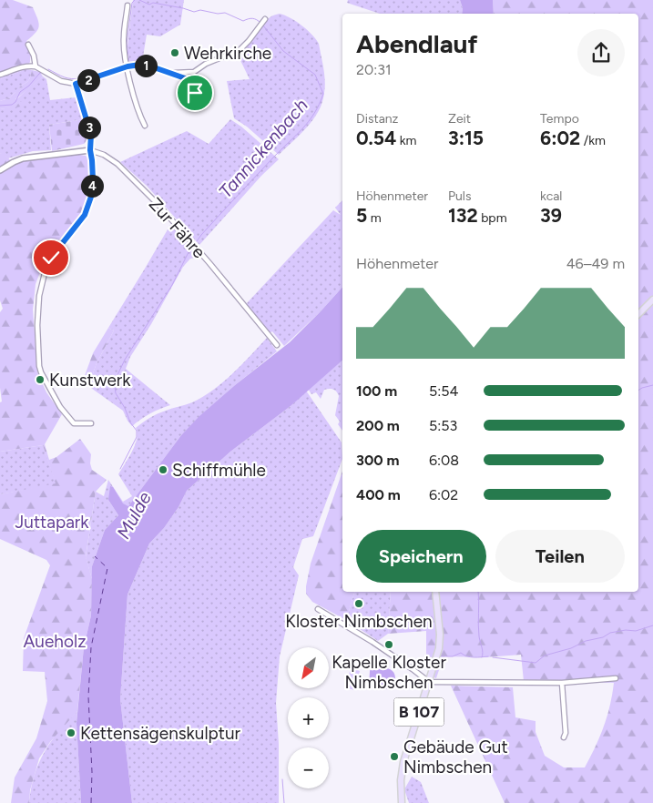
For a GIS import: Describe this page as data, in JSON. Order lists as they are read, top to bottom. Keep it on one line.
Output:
{"streets":{"main road":["B 107"],"street":["Zur Fähre"]},"water":["Tannickenbach","Mulde"],"parks":["Juttapark","Aueholz"],"places":["Wehrkirche","Kunstwerk","Schiffmühle","Kloster Nimbschen","Kapelle Kloster Nimbschen","Kettensägenskulptur","Gebäude Gut Nimbschen"],"north":"bottom left","page":{"heading":["Abendlauf","20:31"],"pins":["1","2","3","4"],"stats":[["Distanz","0.54 km"],["Zeit","3:15"],["Tempo","6:02 /km"],["Höhenmeter","5 m"],["Puls","132 bpm"],["kcal","39"]],"chart":["Höhenmeter","46–49 m"],"list":[{"name":"100 m","note":"5:54"},{"name":"200 m","note":"5:53"},{"name":"300 m","note":"6:08"},{"name":"400 m","note":"6:02"}],"buttons":["Speichern","Teilen"],"map_buttons":["+","−"]}}
